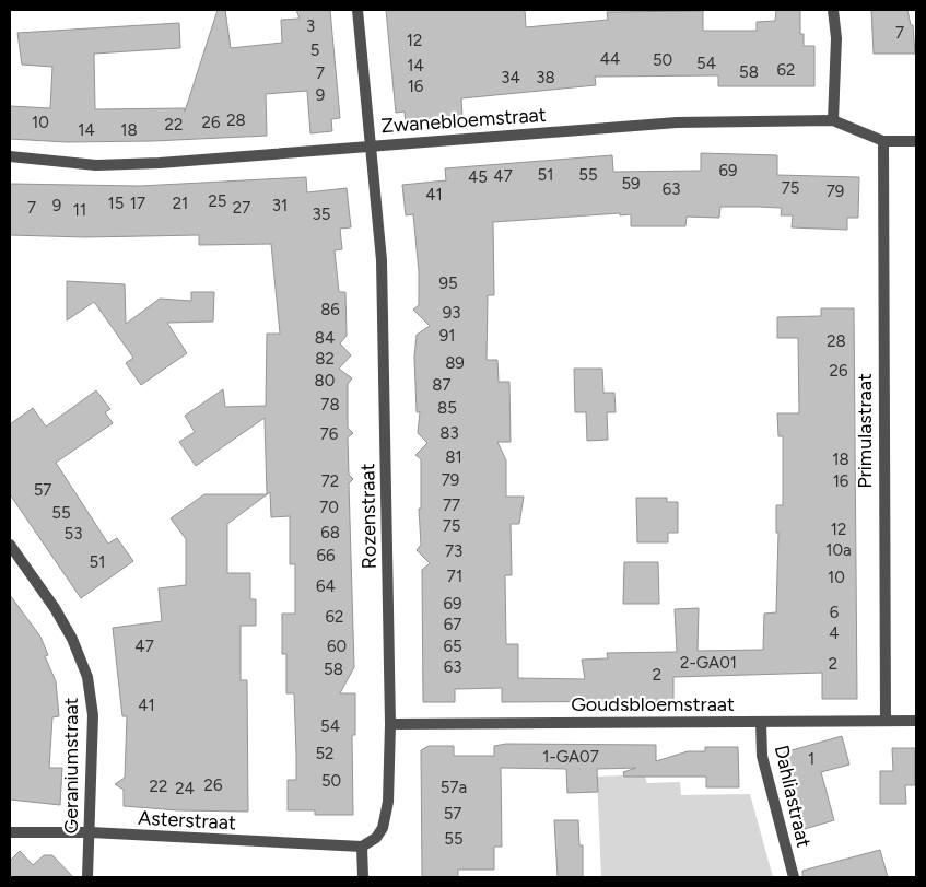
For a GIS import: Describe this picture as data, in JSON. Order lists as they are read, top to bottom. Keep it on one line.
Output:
{"streets":{"street":["Zwanebloemstraat","Primulastraat","Rozenstraat","Goudsbloemstraat","Geraniumstraat","Dahliastraat","Asterstraat"]},"crossings":[["Zwanebloemstraat","Primulastraat"],["Zwanebloemstraat","Rozenstraat"],["Primulastraat","Goudsbloemstraat"],["Rozenstraat","Goudsbloemstraat"],["Rozenstraat","Asterstraat"],["Goudsbloemstraat","Dahliastraat"],["Geraniumstraat","Asterstraat"]],"house_numbers":["3","7","12","5","44","50","54","14","62","58","7","34","38","16","9","28","10","26","22","14","18","69","51","55","47","45","59","75","63","79","41","25","15","17","21","9","31","7","27","11","35","95","86","93","91","84","28","82","89","26","80","87","78","85","83","76","81","18","79","72","16","57","77","70","55","75","12","68","53","10a","73","66","51","71","10","64","69","6","62","67","4","47","60","65","2-GA01","2","63","58","2","41","54","52","1-GA07","1","50","26","22","57a","24","57","55"]}
